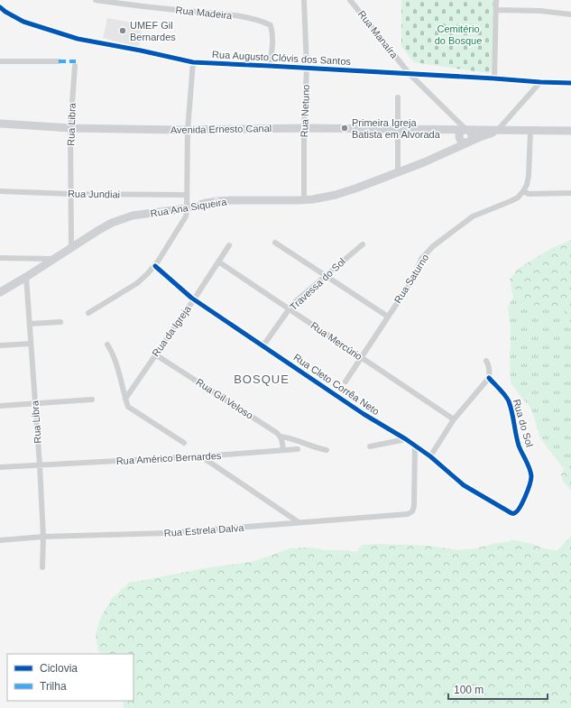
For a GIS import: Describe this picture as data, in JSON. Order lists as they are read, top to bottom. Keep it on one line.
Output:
{"streets":{"street":["Rua Madeira","Rua Manaíra","Rua Augusto Clóvis dos Santos","Rua Netuno","Rua Libra","Avenida Ernesto Canal","Rua Jundiai","Rua Ana Siqueira","Rua Saturno","Travessa do Sol","Rua da Igreja","Rua Mercúrio","Rua Cleto Corrêa Neto","Rua Gil Veloso","Rua do Sol","Rua Américo Bernardes","Rua Estrela Dalva"]},"crossings":[["Rua Madeira","Rua Augusto Clóvis dos Santos"],["Rua Manaíra","Rua Augusto Clóvis dos Santos"],["Rua Manaíra","Avenida Ernesto Canal"],["Rua Manaíra","Rua Ana Siqueira"],["Rua Augusto Clóvis dos Santos","Rua Netuno"],["Rua Netuno","Avenida Ernesto Canal"],["Rua Netuno","Rua Ana Siqueira"],["Rua Libra","Avenida Ernesto Canal"],["Rua Libra","Rua Jundiai"],["Rua Libra","Rua Ana Siqueira"],["Rua Libra","Rua Américo Bernardes"],["Rua Libra","Rua Estrela Dalva"],["Avenida Ernesto Canal","Rua Ana Siqueira"],["Rua Saturno","Rua Mercúrio"],["Travessa do Sol","Rua Mercúrio"],["Travessa do Sol","Rua Cleto Corrêa Neto"],["Rua da Igreja","Rua Mercúrio"],["Rua da Igreja","Rua Cleto Corrêa Neto"],["Rua da Igreja","Rua Gil Veloso"],["Rua Cleto Corrêa Neto","Rua do Sol"],["Rua Cleto Corrêa Neto","Rua Estrela Dalva"]],"districts":["BOSQUE"],"parks":["Cemitério do Bosque"],"places":["UMEF Gil Bernardes","Primeira Igreja Batista em Alvorada"],"legend":["Ciclovia","Trilha"],"scale_bar":"100 m"}
